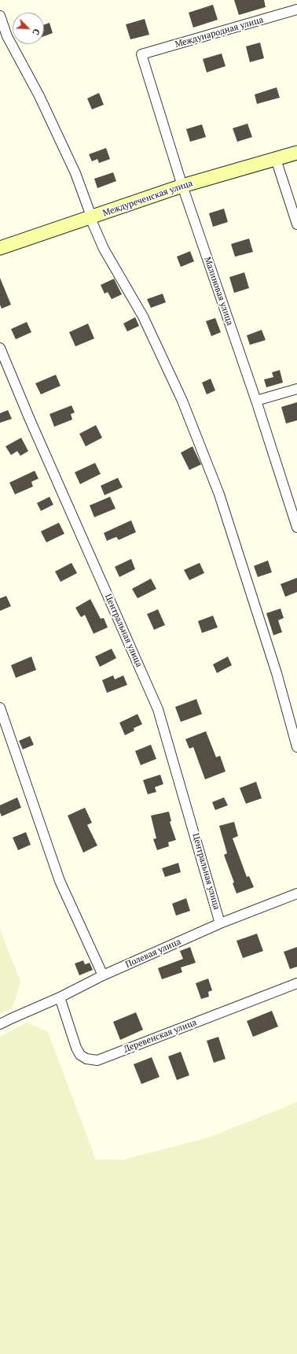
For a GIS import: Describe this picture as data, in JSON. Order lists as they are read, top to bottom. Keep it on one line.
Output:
{"streets":{"street":["Международная улица","Междуреченская улица","Малиновая улица","Центральная улица","Полевая улица","Деревенская улица"]},"crossings":[["Международная улица","Малиновая улица"],["Междуреченская улица","Малиновая улица"],["Центральная улица","Полевая улица"],["Полевая улица","Деревенская улица"]],"north":"bottom right"}
